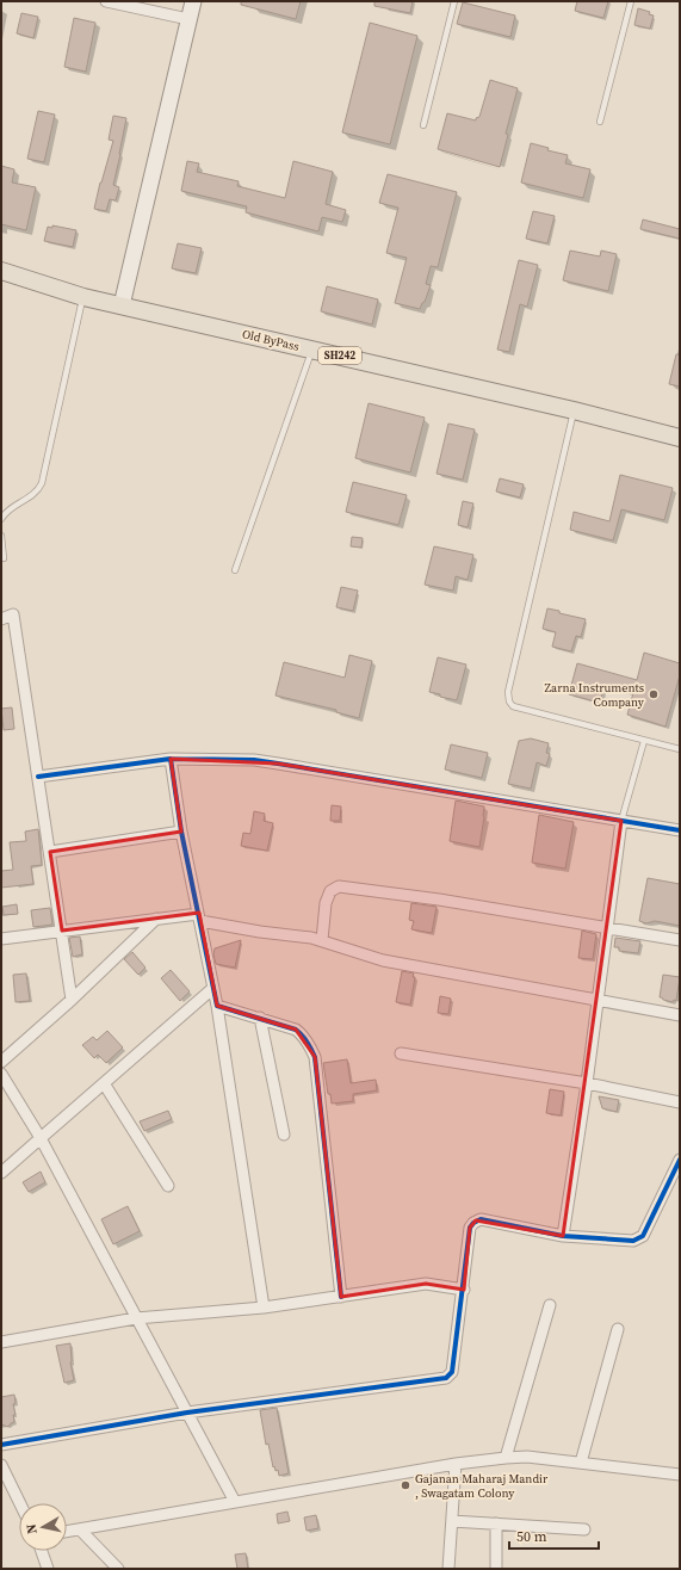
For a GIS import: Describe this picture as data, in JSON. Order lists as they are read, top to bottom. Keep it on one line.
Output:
{"streets":{"main road":["Old ByPass","SH242"]},"places":["Zarna Instruments Company","Gajanan Maharaj Mandir , Swagatam Colony"],"scale_bar":"50 m","north":"left"}
